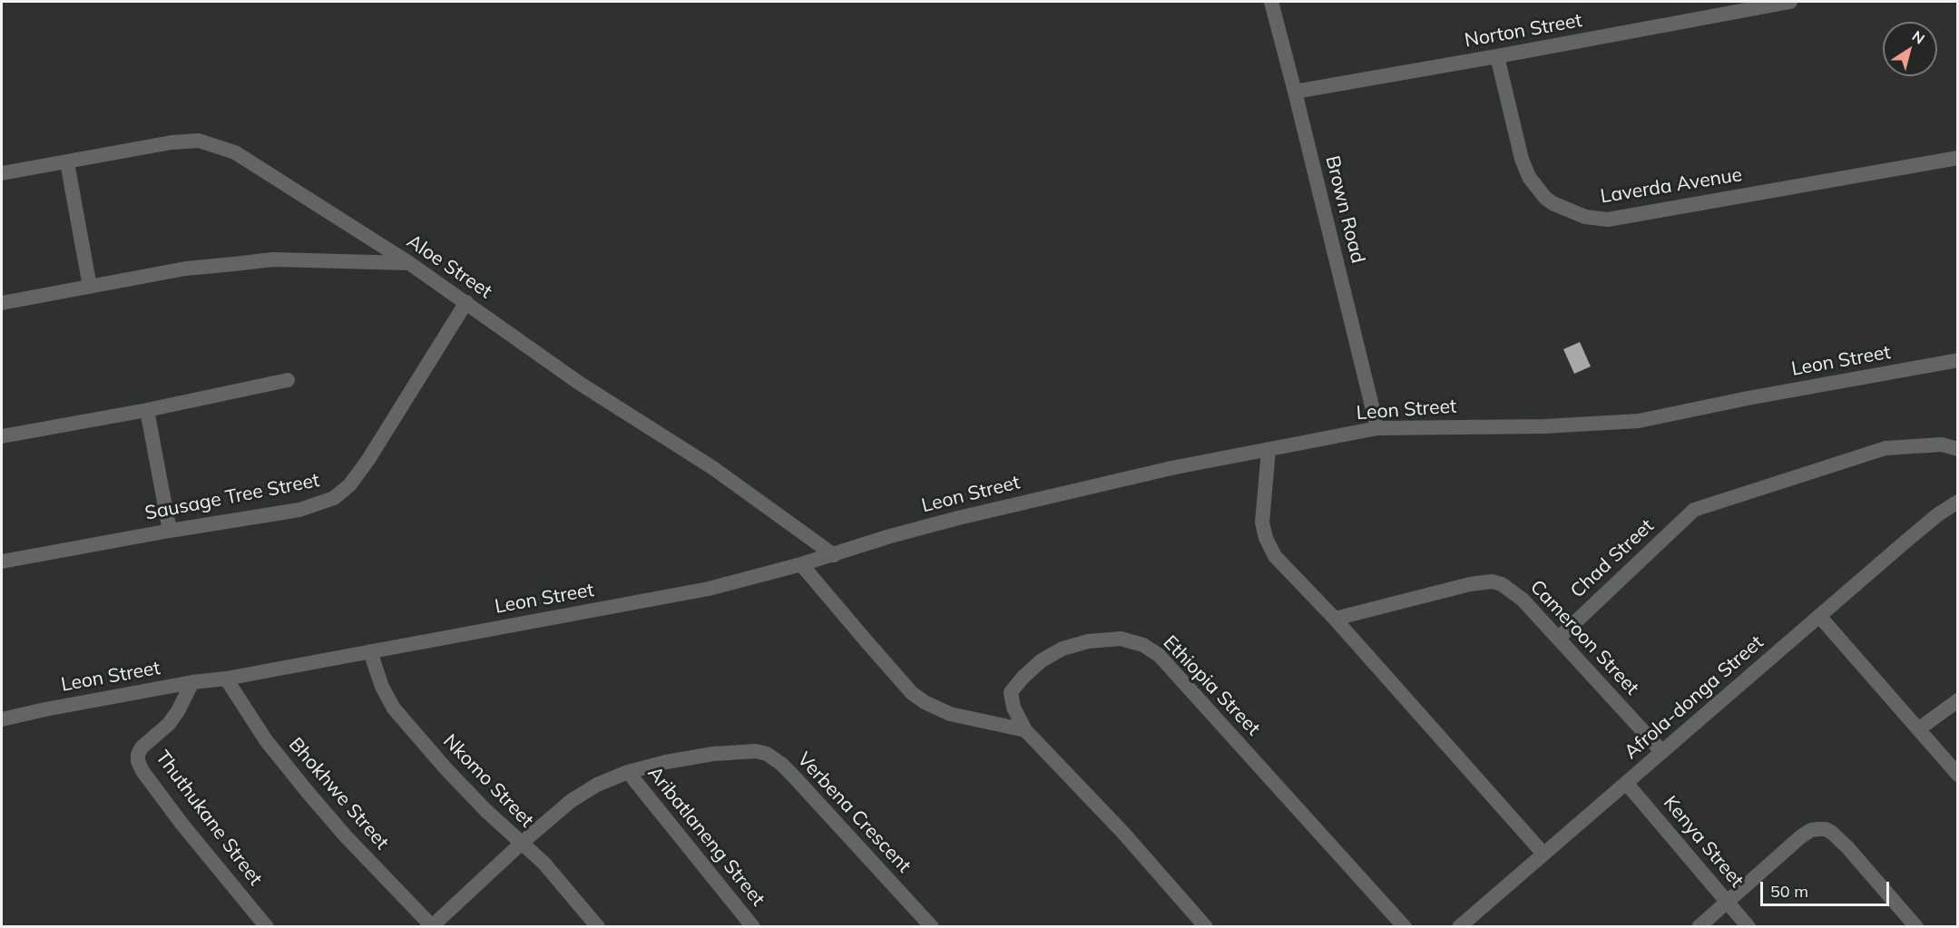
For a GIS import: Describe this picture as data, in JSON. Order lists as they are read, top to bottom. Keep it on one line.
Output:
{"streets":{"street":["Norton Street","Laverda Avenue","Brown Road","Aloe Street","Leon Street","Sausage Tree Street","Chad Street","Cameroon Street","Ethiopia Street","Afrola-donga Street","Nkomo Street","Bhokhwe Street","Verbena Crescent","Thuthukane Street","Aribatlaneng Street","Kenya Street"]},"crossings":[["Norton Street","Laverda Avenue"],["Norton Street","Brown Road"],["Brown Road","Leon Street"],["Aloe Street","Leon Street"],["Aloe Street","Sausage Tree Street"],["Leon Street","Nkomo Street"],["Leon Street","Bhokhwe Street"],["Leon Street","Thuthukane Street"],["Chad Street","Cameroon Street"],["Cameroon Street","Afrola-donga Street"],["Afrola-donga Street","Kenya Street"],["Nkomo Street","Verbena Crescent"],["Bhokhwe Street","Verbena Crescent"],["Verbena Crescent","Aribatlaneng Street"]],"scale_bar":"50 m","north":"top right"}
